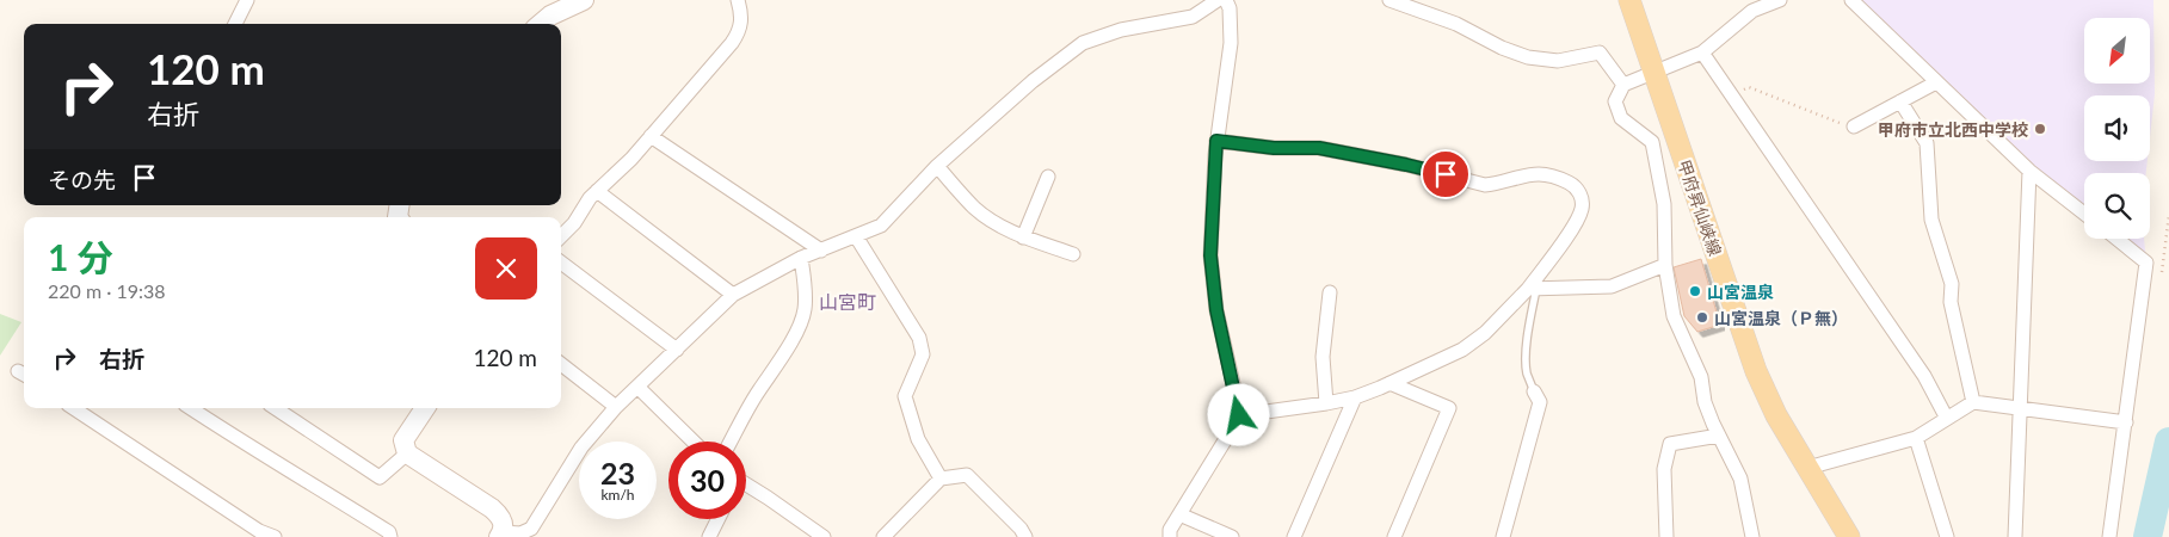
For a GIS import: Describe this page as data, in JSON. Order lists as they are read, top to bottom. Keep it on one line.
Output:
{"streets":{"main road":["甲府昇仙峡線"]},"districts":["山宮町"],"places":["甲府市立北西中学校","山宮温泉","山宮温泉（Ｐ無）"],"north":"bottom left","page":{"turn":["120 m","右折"],"then":"その先","heading":["1 分","220 m · 19:38"],"list":[{"name":"右折","value":"120 m"}],"speed":"23 km/h","limit":"30"}}
